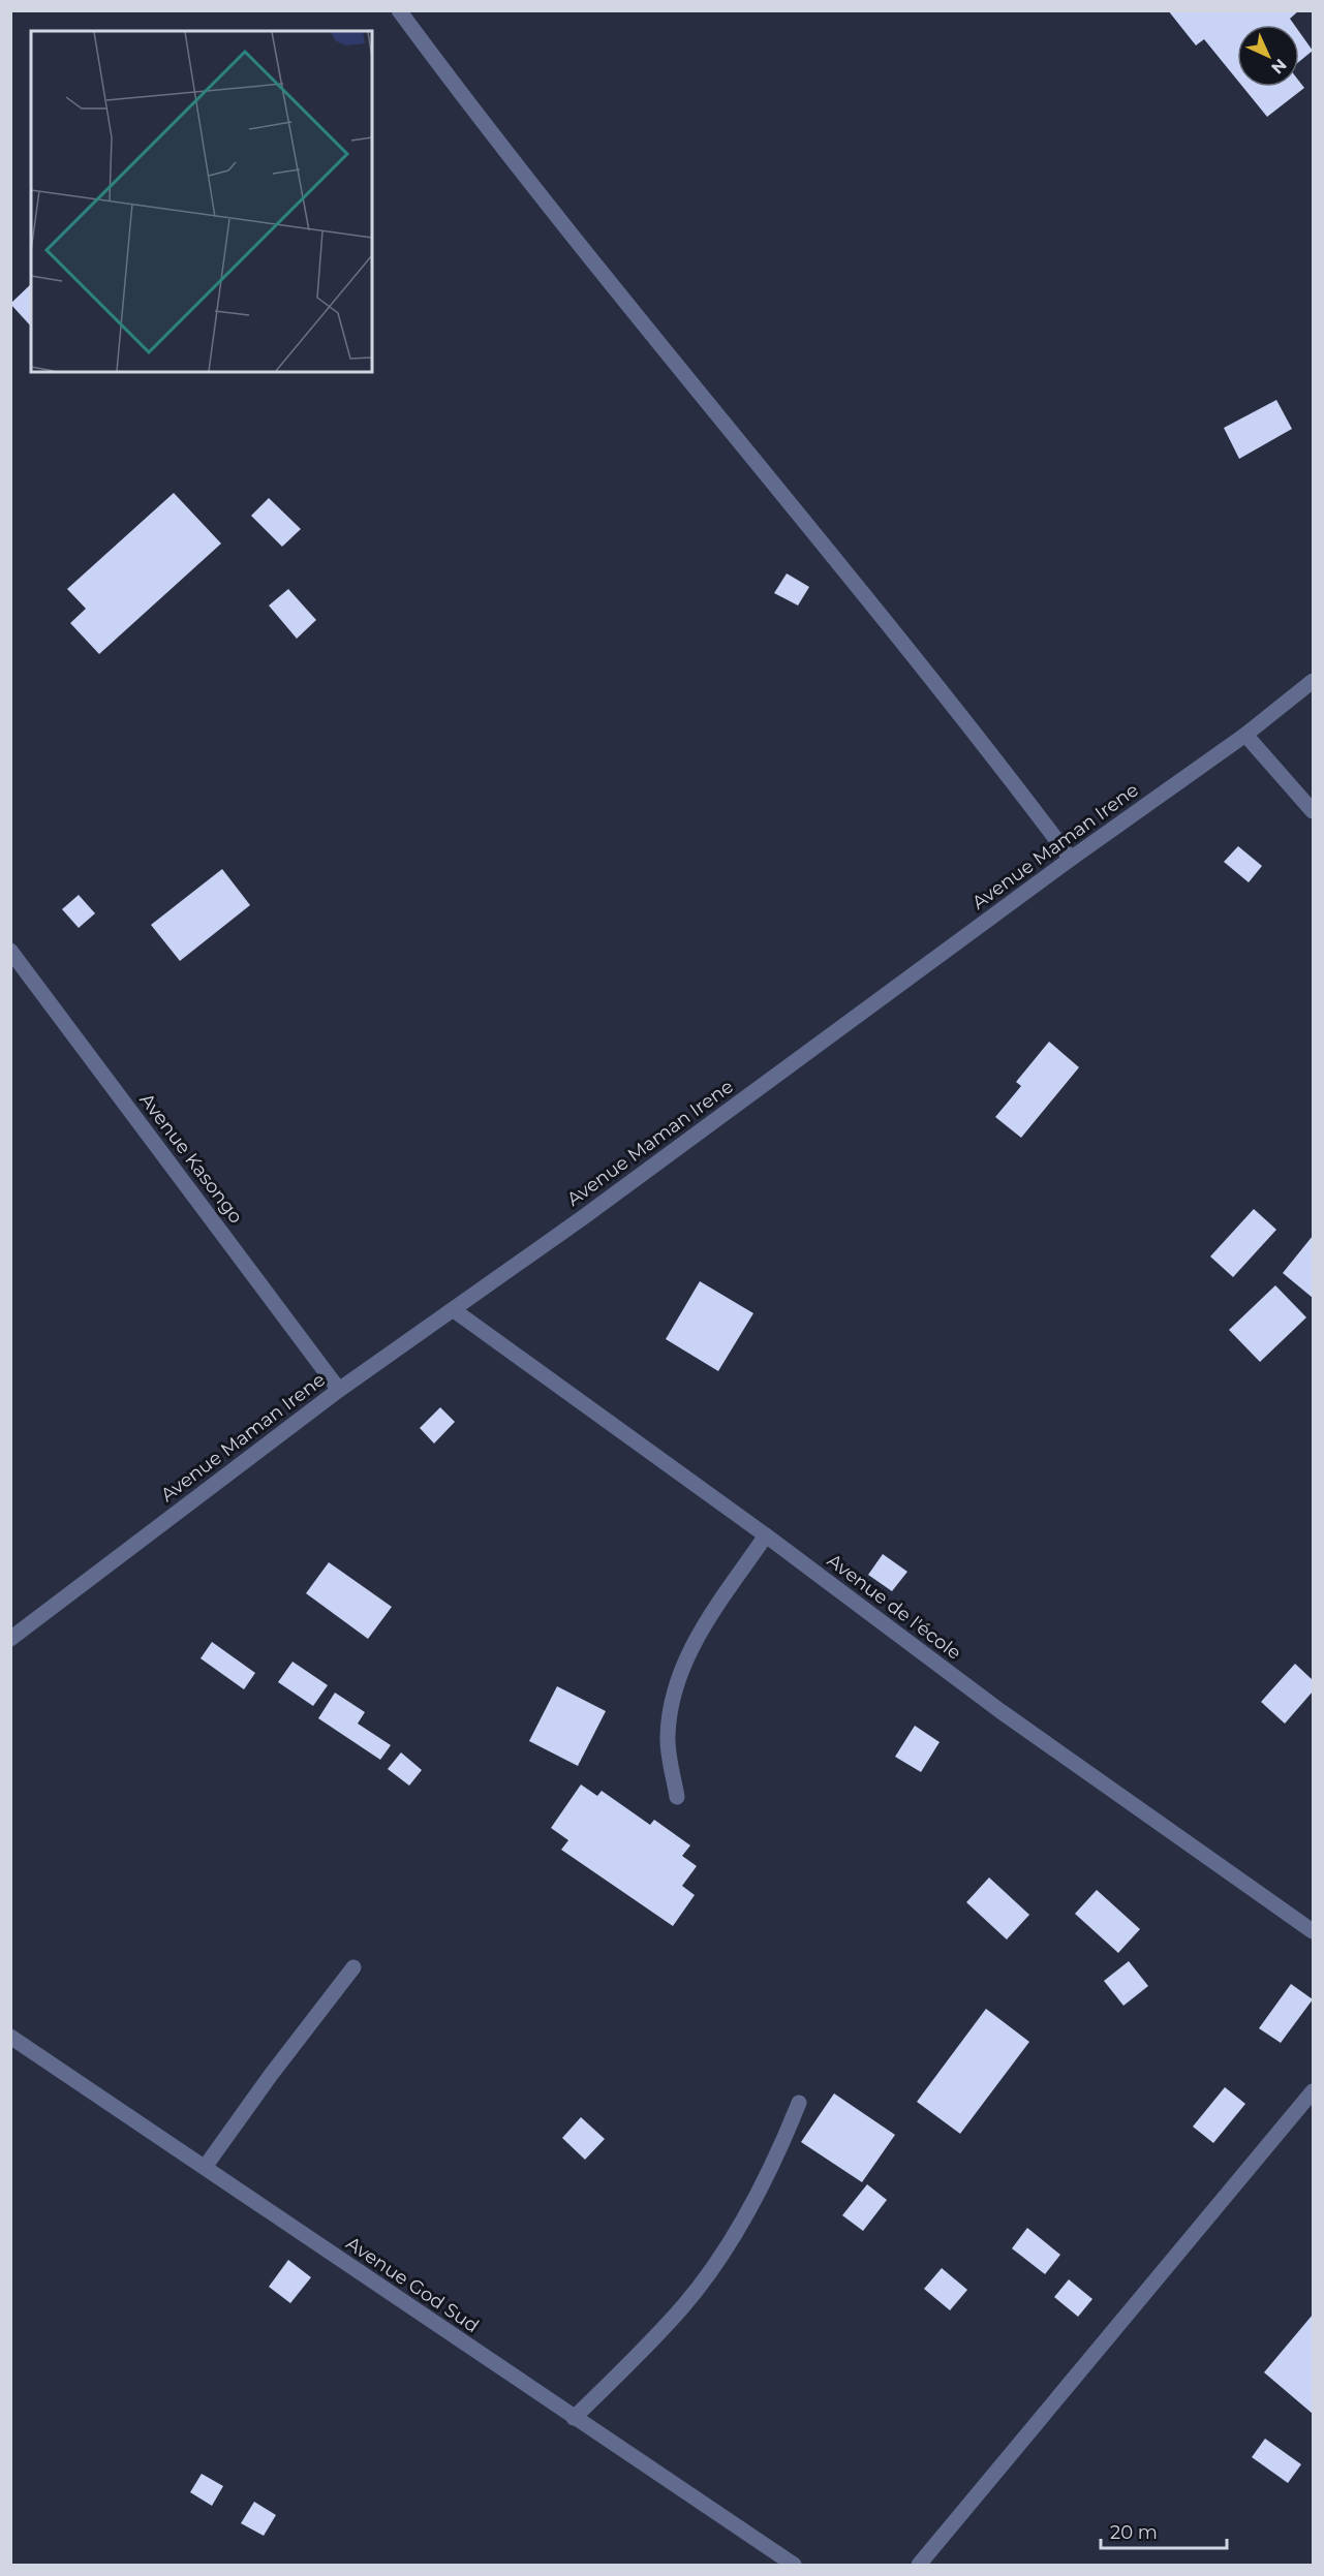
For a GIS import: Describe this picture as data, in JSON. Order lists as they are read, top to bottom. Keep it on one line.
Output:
{"streets":{"street":["Avenue Maman Irene","Avenue Kasongo","Avenue de l'école","Avenue God Sud"]},"crossings":[["Avenue Maman Irene","Avenue Kasongo"],["Avenue Maman Irene","Avenue de l'école"]],"scale_bar":"20 m","north":"bottom right"}
